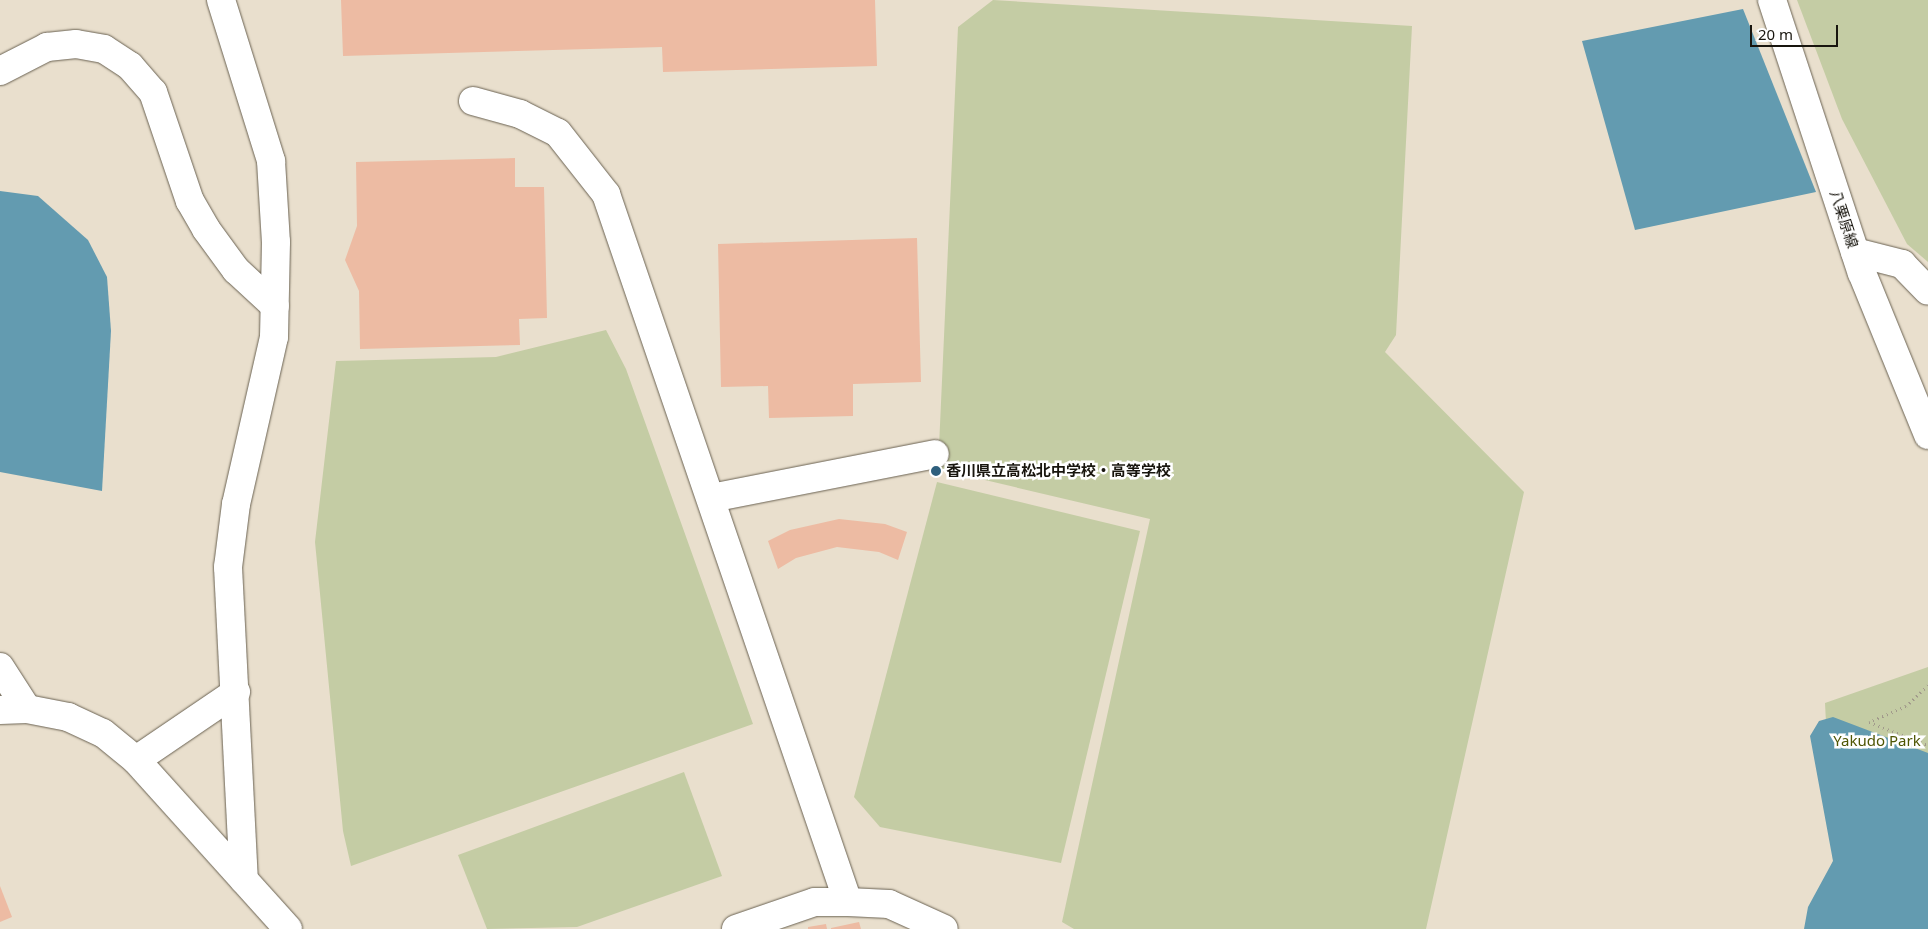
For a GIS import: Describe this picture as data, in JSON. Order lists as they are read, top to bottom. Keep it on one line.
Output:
{"streets":{"street":["八栗原線"]},"parks":["Yakudo Park"],"places":["香川県立高松北中学校・高等学校"],"scale_bar":"20 m"}
